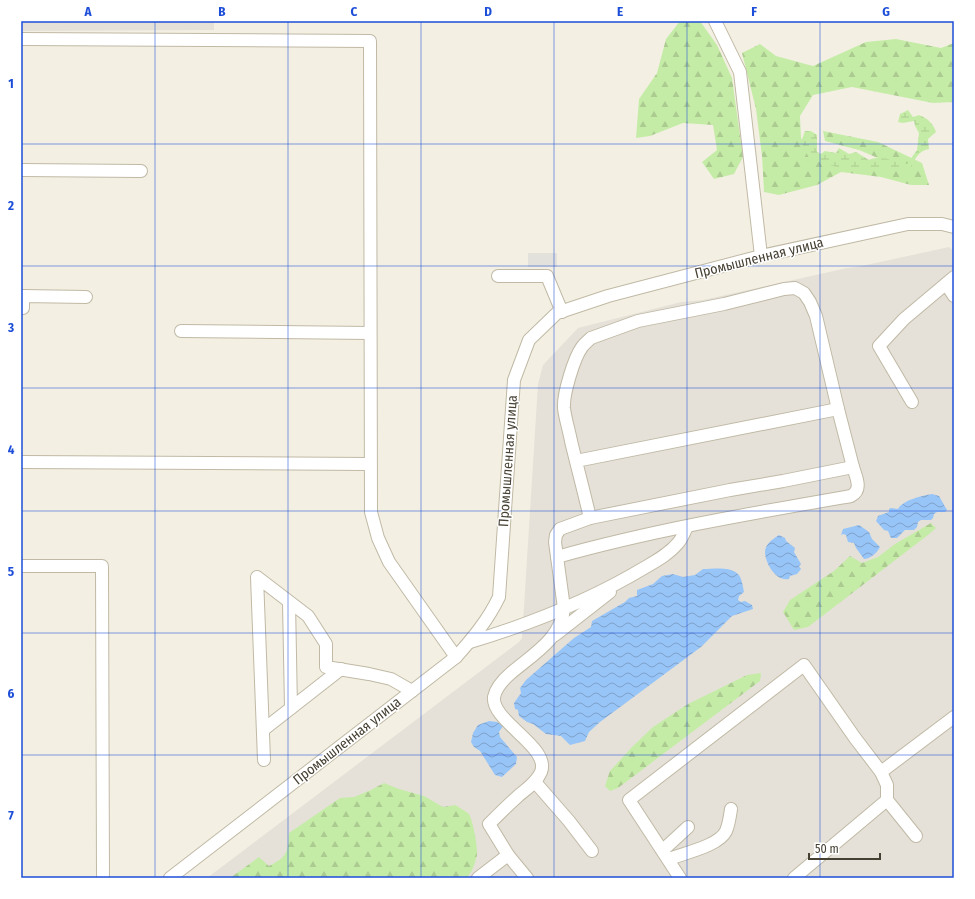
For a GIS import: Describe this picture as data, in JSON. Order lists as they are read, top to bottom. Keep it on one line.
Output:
{"streets":{"street":["Промышленная улица"]},"scale_bar":"50 m","grid":{"columns":["A","B","C","D","E","F","G"],"rows":["1","2","3","4","5","6","7"]}}
